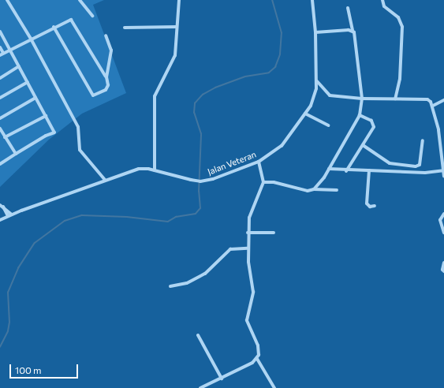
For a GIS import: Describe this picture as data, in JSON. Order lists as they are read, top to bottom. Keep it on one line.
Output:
{"streets":{"street":["Jalan Veteran"]},"scale_bar":"100 m"}
